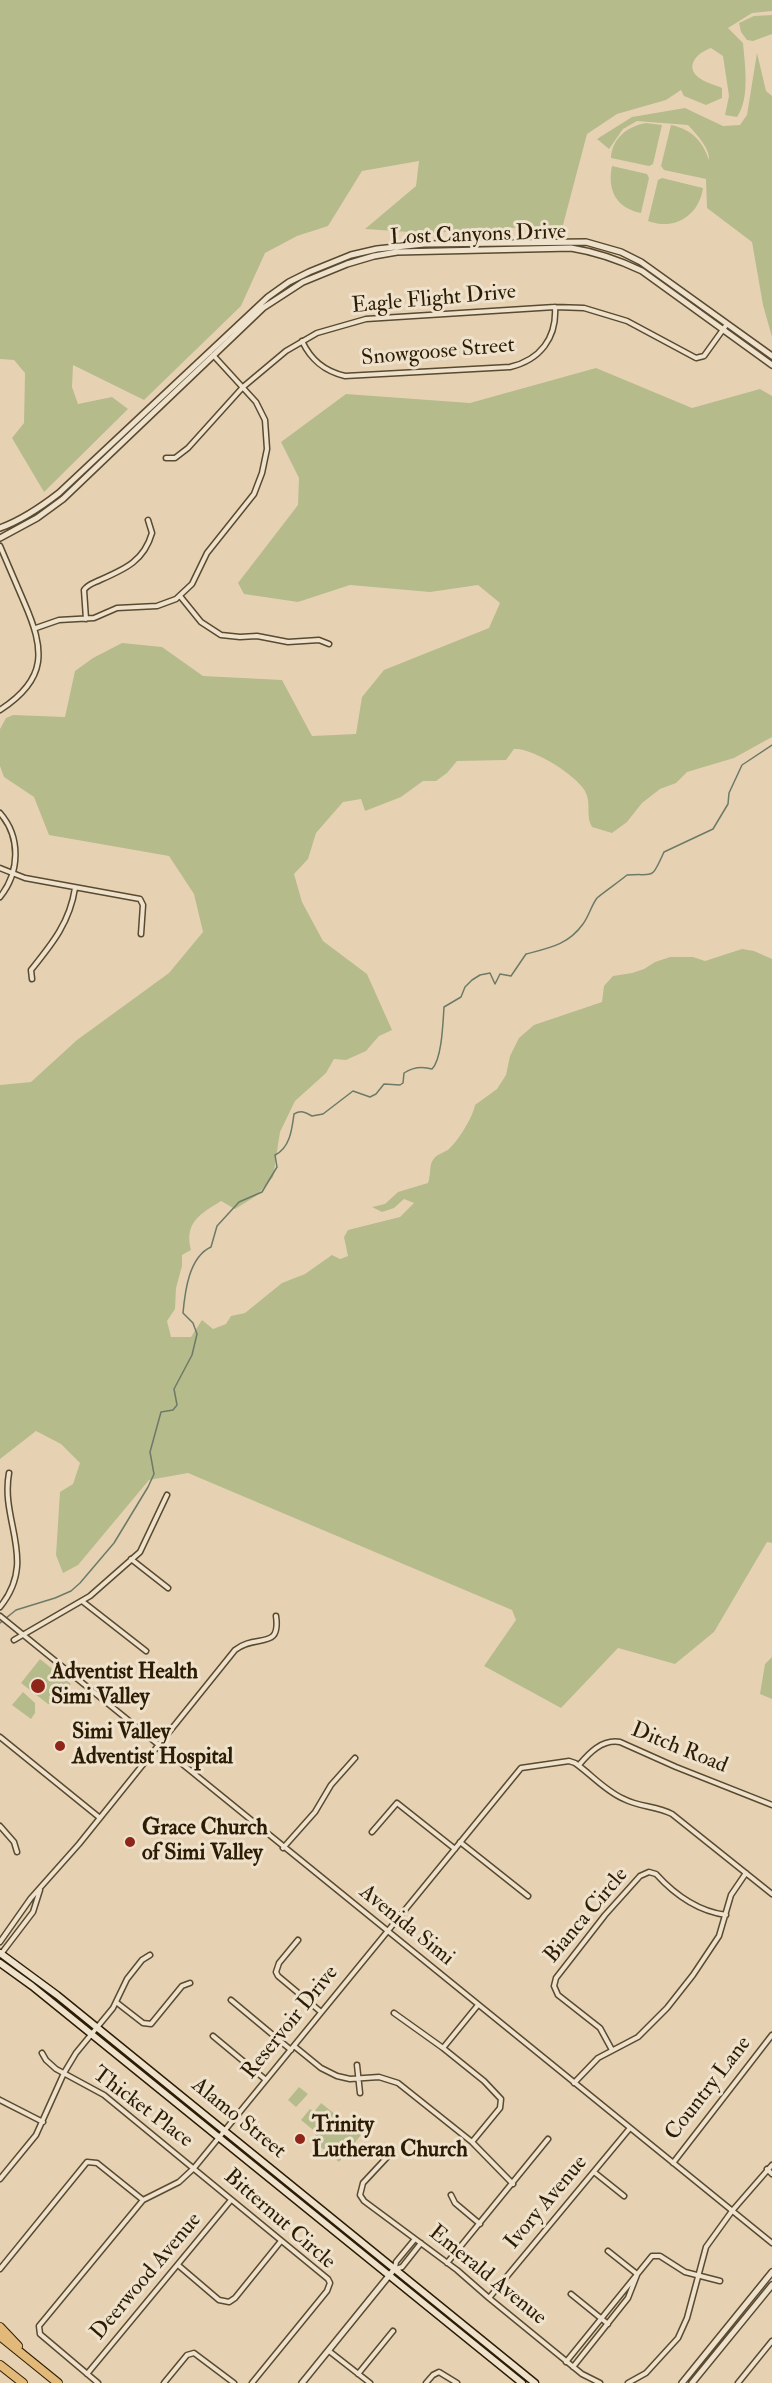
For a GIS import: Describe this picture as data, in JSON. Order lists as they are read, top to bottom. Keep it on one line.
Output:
{"streets":{"main road":["Alamo Street"],"street":["Lost Canyons Drive","Eagle Flight Drive","Snowgoose Street","Ditch Road","Bianca Circle","Avenida Simi","Reservoir Drive","Country Lane","Thicket Place","Ivory Avenue","Bitternut Circle","Emerald Avenue","Deerwood Avenue"]},"crossings":[["Lost Canyons Drive","Eagle Flight Drive"],["Eagle Flight Drive","Snowgoose Street"],["Ditch Road","Reservoir Drive"],["Avenida Simi","Reservoir Drive"],["Avenida Simi","Country Lane"],["Avenida Simi","Ivory Avenue"],["Reservoir Drive","Thicket Place"],["Reservoir Drive","Alamo Street"],["Reservoir Drive","Bitternut Circle"],["Reservoir Drive","Deerwood Avenue"],["Thicket Place","Bitternut Circle"],["Ivory Avenue","Emerald Avenue"],["Bitternut Circle","Deerwood Avenue"]],"places":["Adventist Health Simi Valley","Simi Valley Adventist Hospital","Grace Church of Simi Valley","Trinity Lutheran Church"]}
